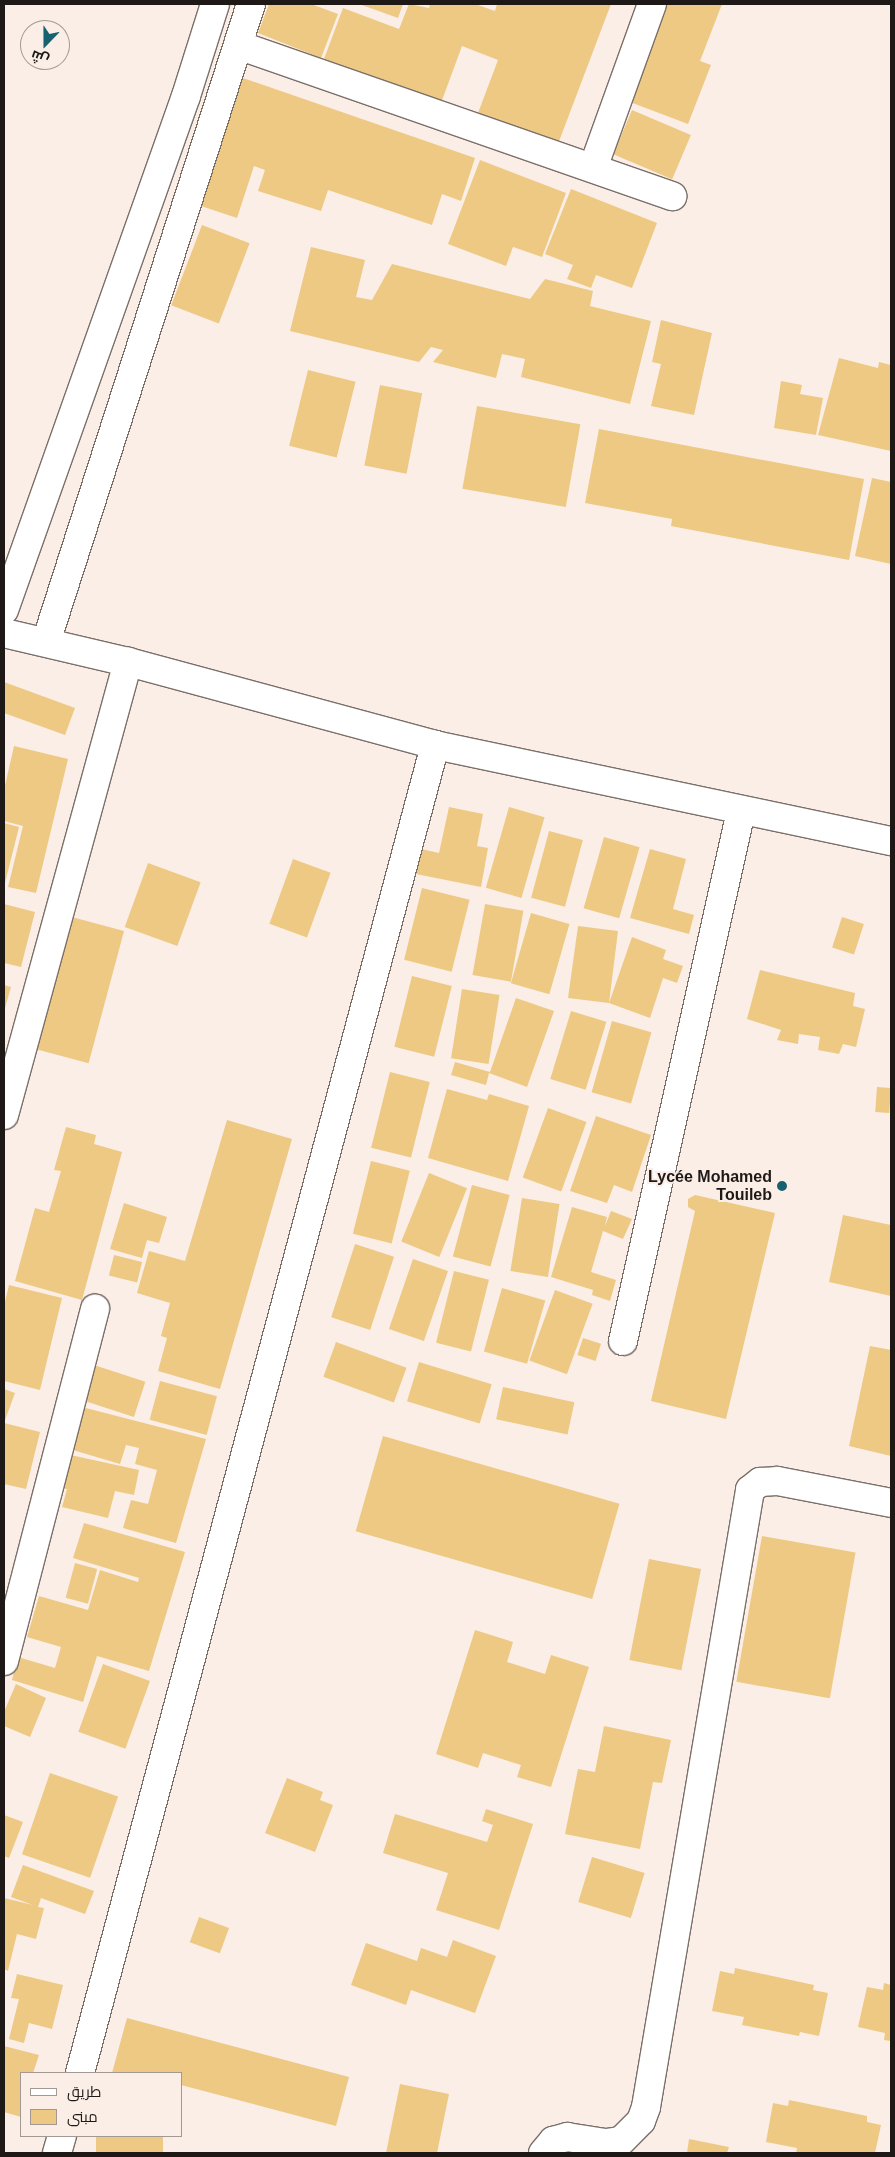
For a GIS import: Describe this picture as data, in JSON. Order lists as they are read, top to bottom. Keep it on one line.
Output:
{"places":["Lycée Mohamed Touileb"],"legend":["طريق","مبنى"],"north":"bottom"}
